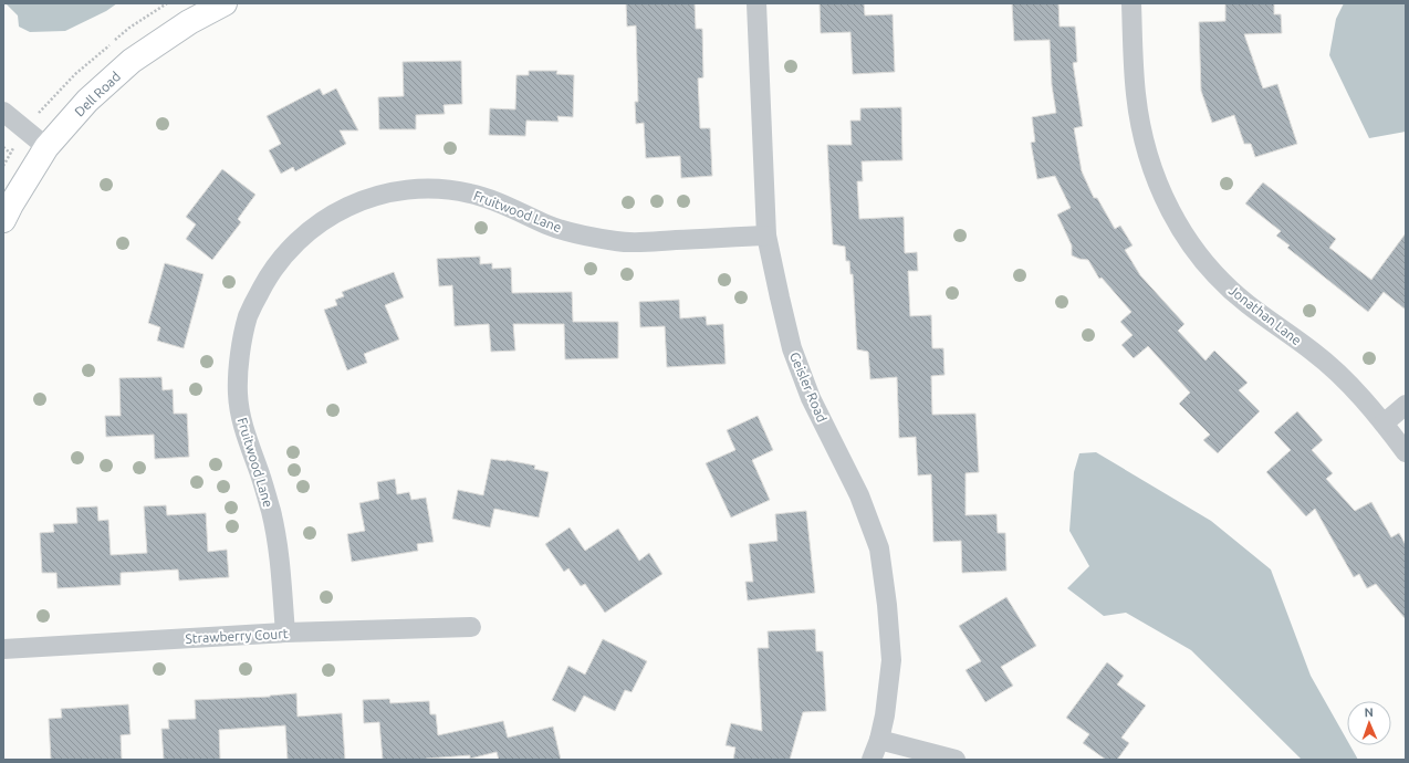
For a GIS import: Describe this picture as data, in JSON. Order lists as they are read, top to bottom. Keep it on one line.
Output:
{"streets":{"street":["Dell Road","Fruitwood Lane","Jonathan Lane","Geisler Road","Strawberry Court"]},"crossings":[["Fruitwood Lane","Geisler Road"],["Fruitwood Lane","Strawberry Court"]],"north":"top"}
